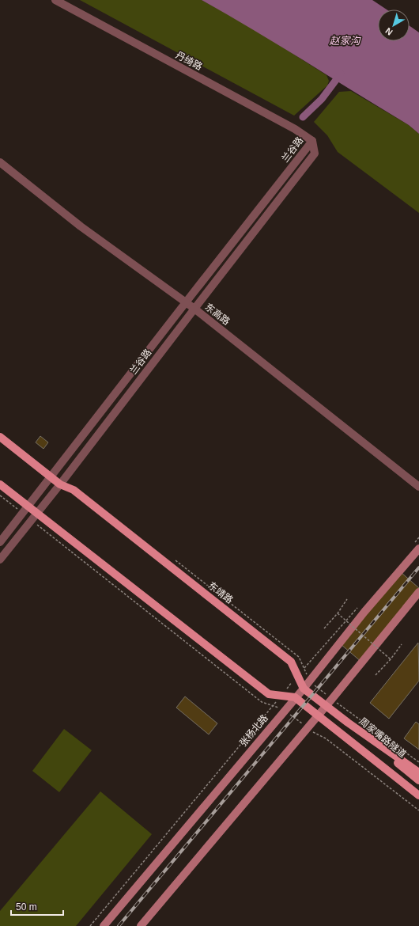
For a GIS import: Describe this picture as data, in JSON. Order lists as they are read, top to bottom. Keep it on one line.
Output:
{"streets":{"main road":["东靖路","张杨北路","周家嘴路隧道"],"street":["丹绮路","兰谷路","东高路"]},"crossings":[["丹绮路","兰谷路"],["兰谷路","东高路"],["兰谷路","东靖路"],["东靖路","张杨北路"],["东靖路","周家嘴路隧道"]],"water":["赵家沟"],"scale_bar":"50 m","north":"bottom left"}
